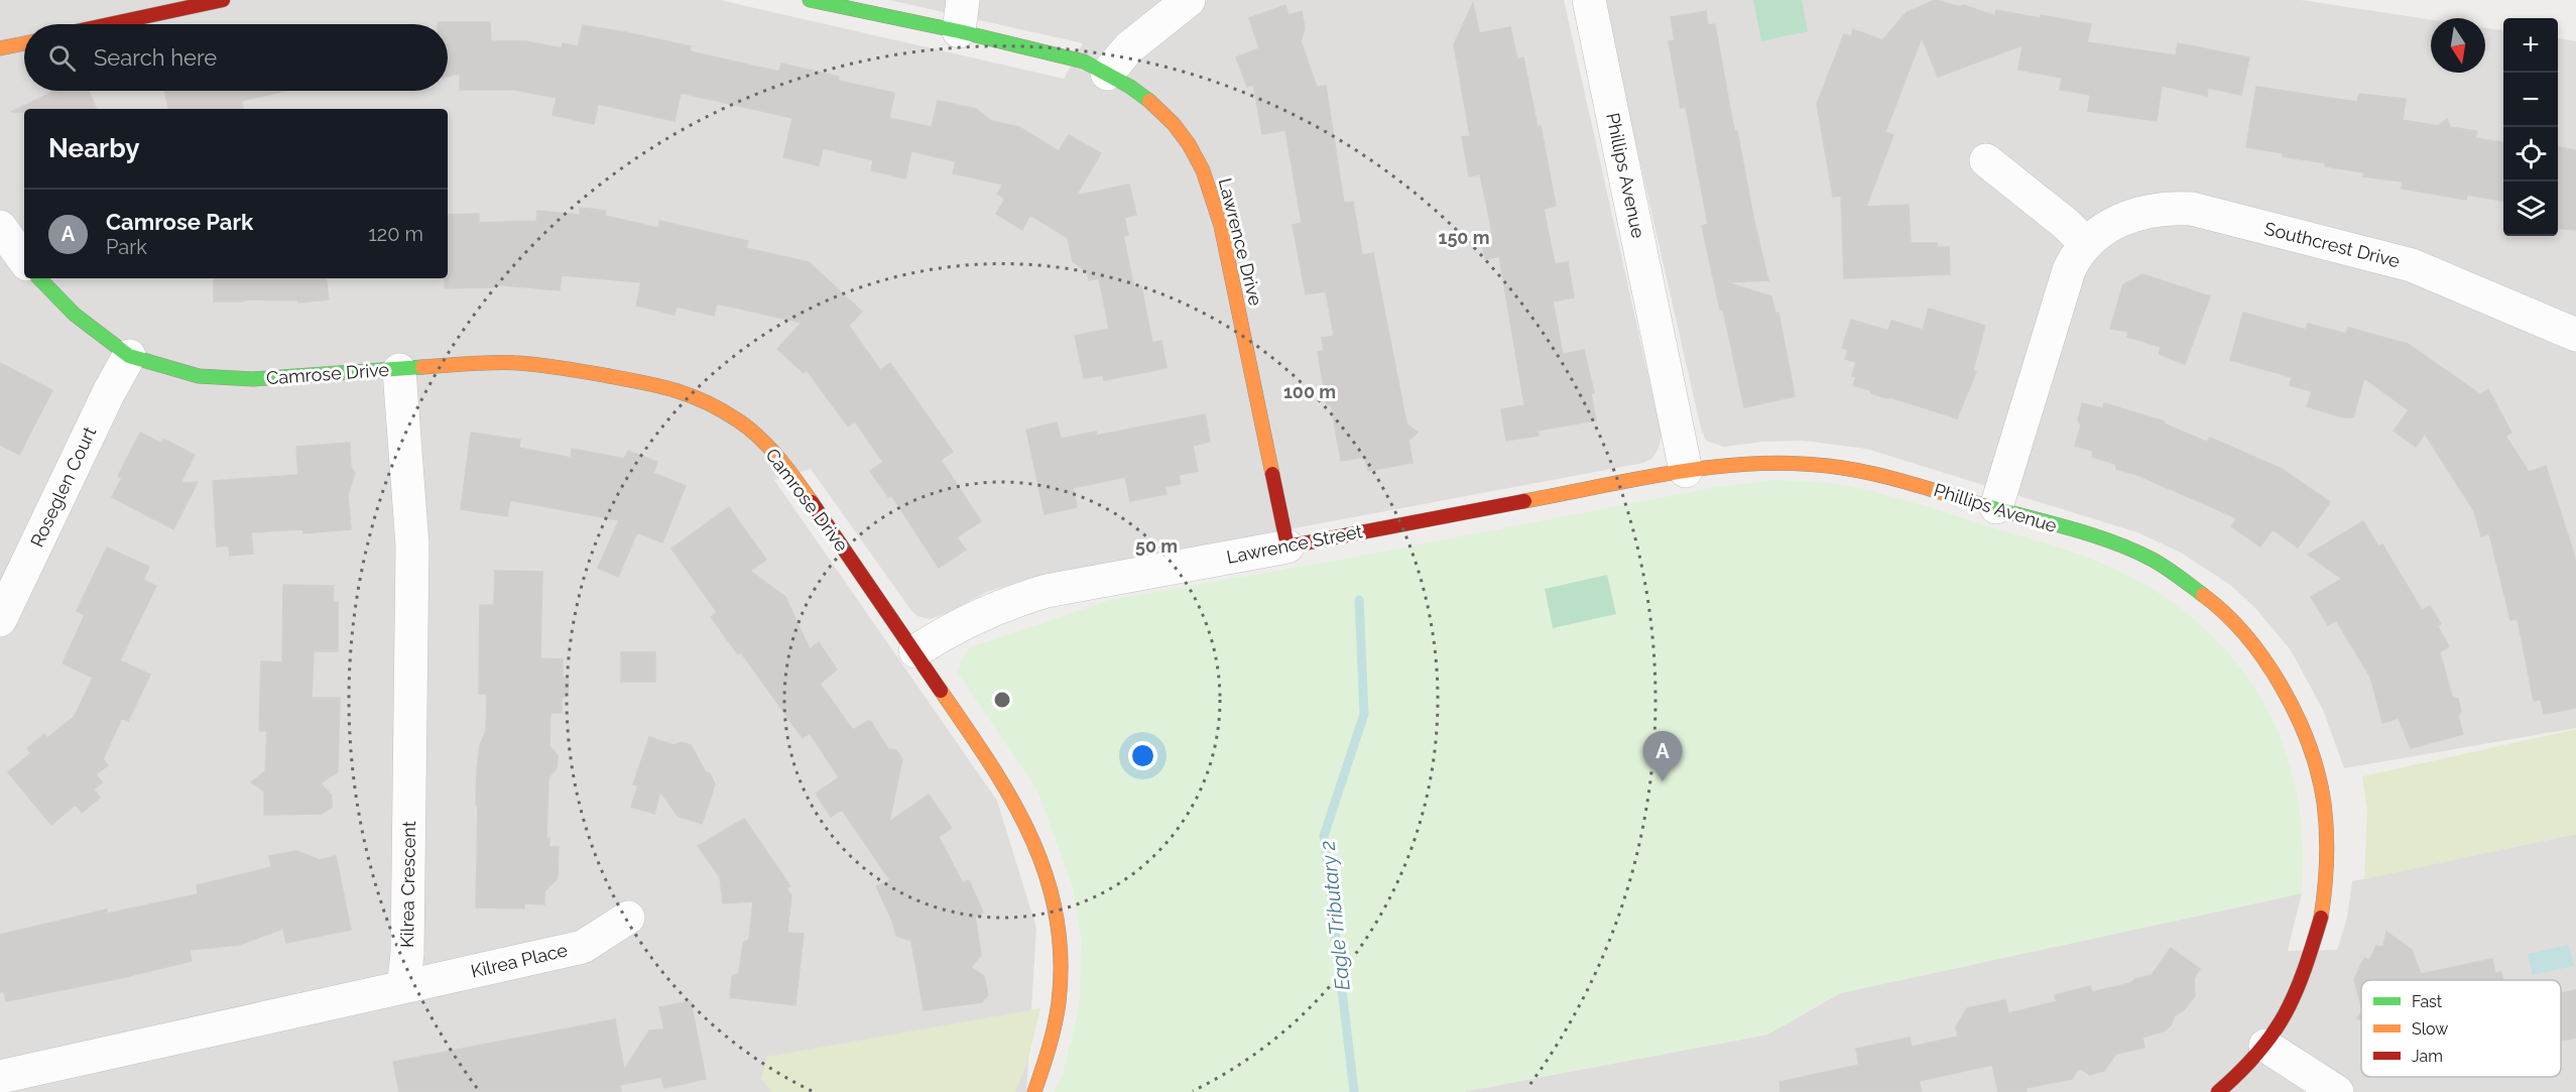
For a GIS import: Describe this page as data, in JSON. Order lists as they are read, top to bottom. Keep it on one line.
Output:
{"streets":{"street":["Phillips Avenue","Lawrence Drive","Southcrest Drive","Camrose Drive","Roseglen Court","Lawrence Street","Kilrea Crescent","Kilrea Place"]},"crossings":[["Phillips Avenue","Southcrest Drive"],["Phillips Avenue","Lawrence Street"],["Lawrence Drive","Lawrence Street"],["Camrose Drive","Roseglen Court"],["Camrose Drive","Lawrence Street"],["Camrose Drive","Kilrea Crescent"],["Kilrea Crescent","Kilrea Place"]],"water":["Eagle Tributary 2"],"legend":["Fast","Slow","Jam"],"north":"bottom","page":{"map_buttons":["+","−"],"search":"Search here","heading":"Nearby","list":[{"mark":"A","name":"Camrose Park","note":"Park","value":"120 m"}],"pins":"A"},"rings":["150 m","100 m","50 m"]}
